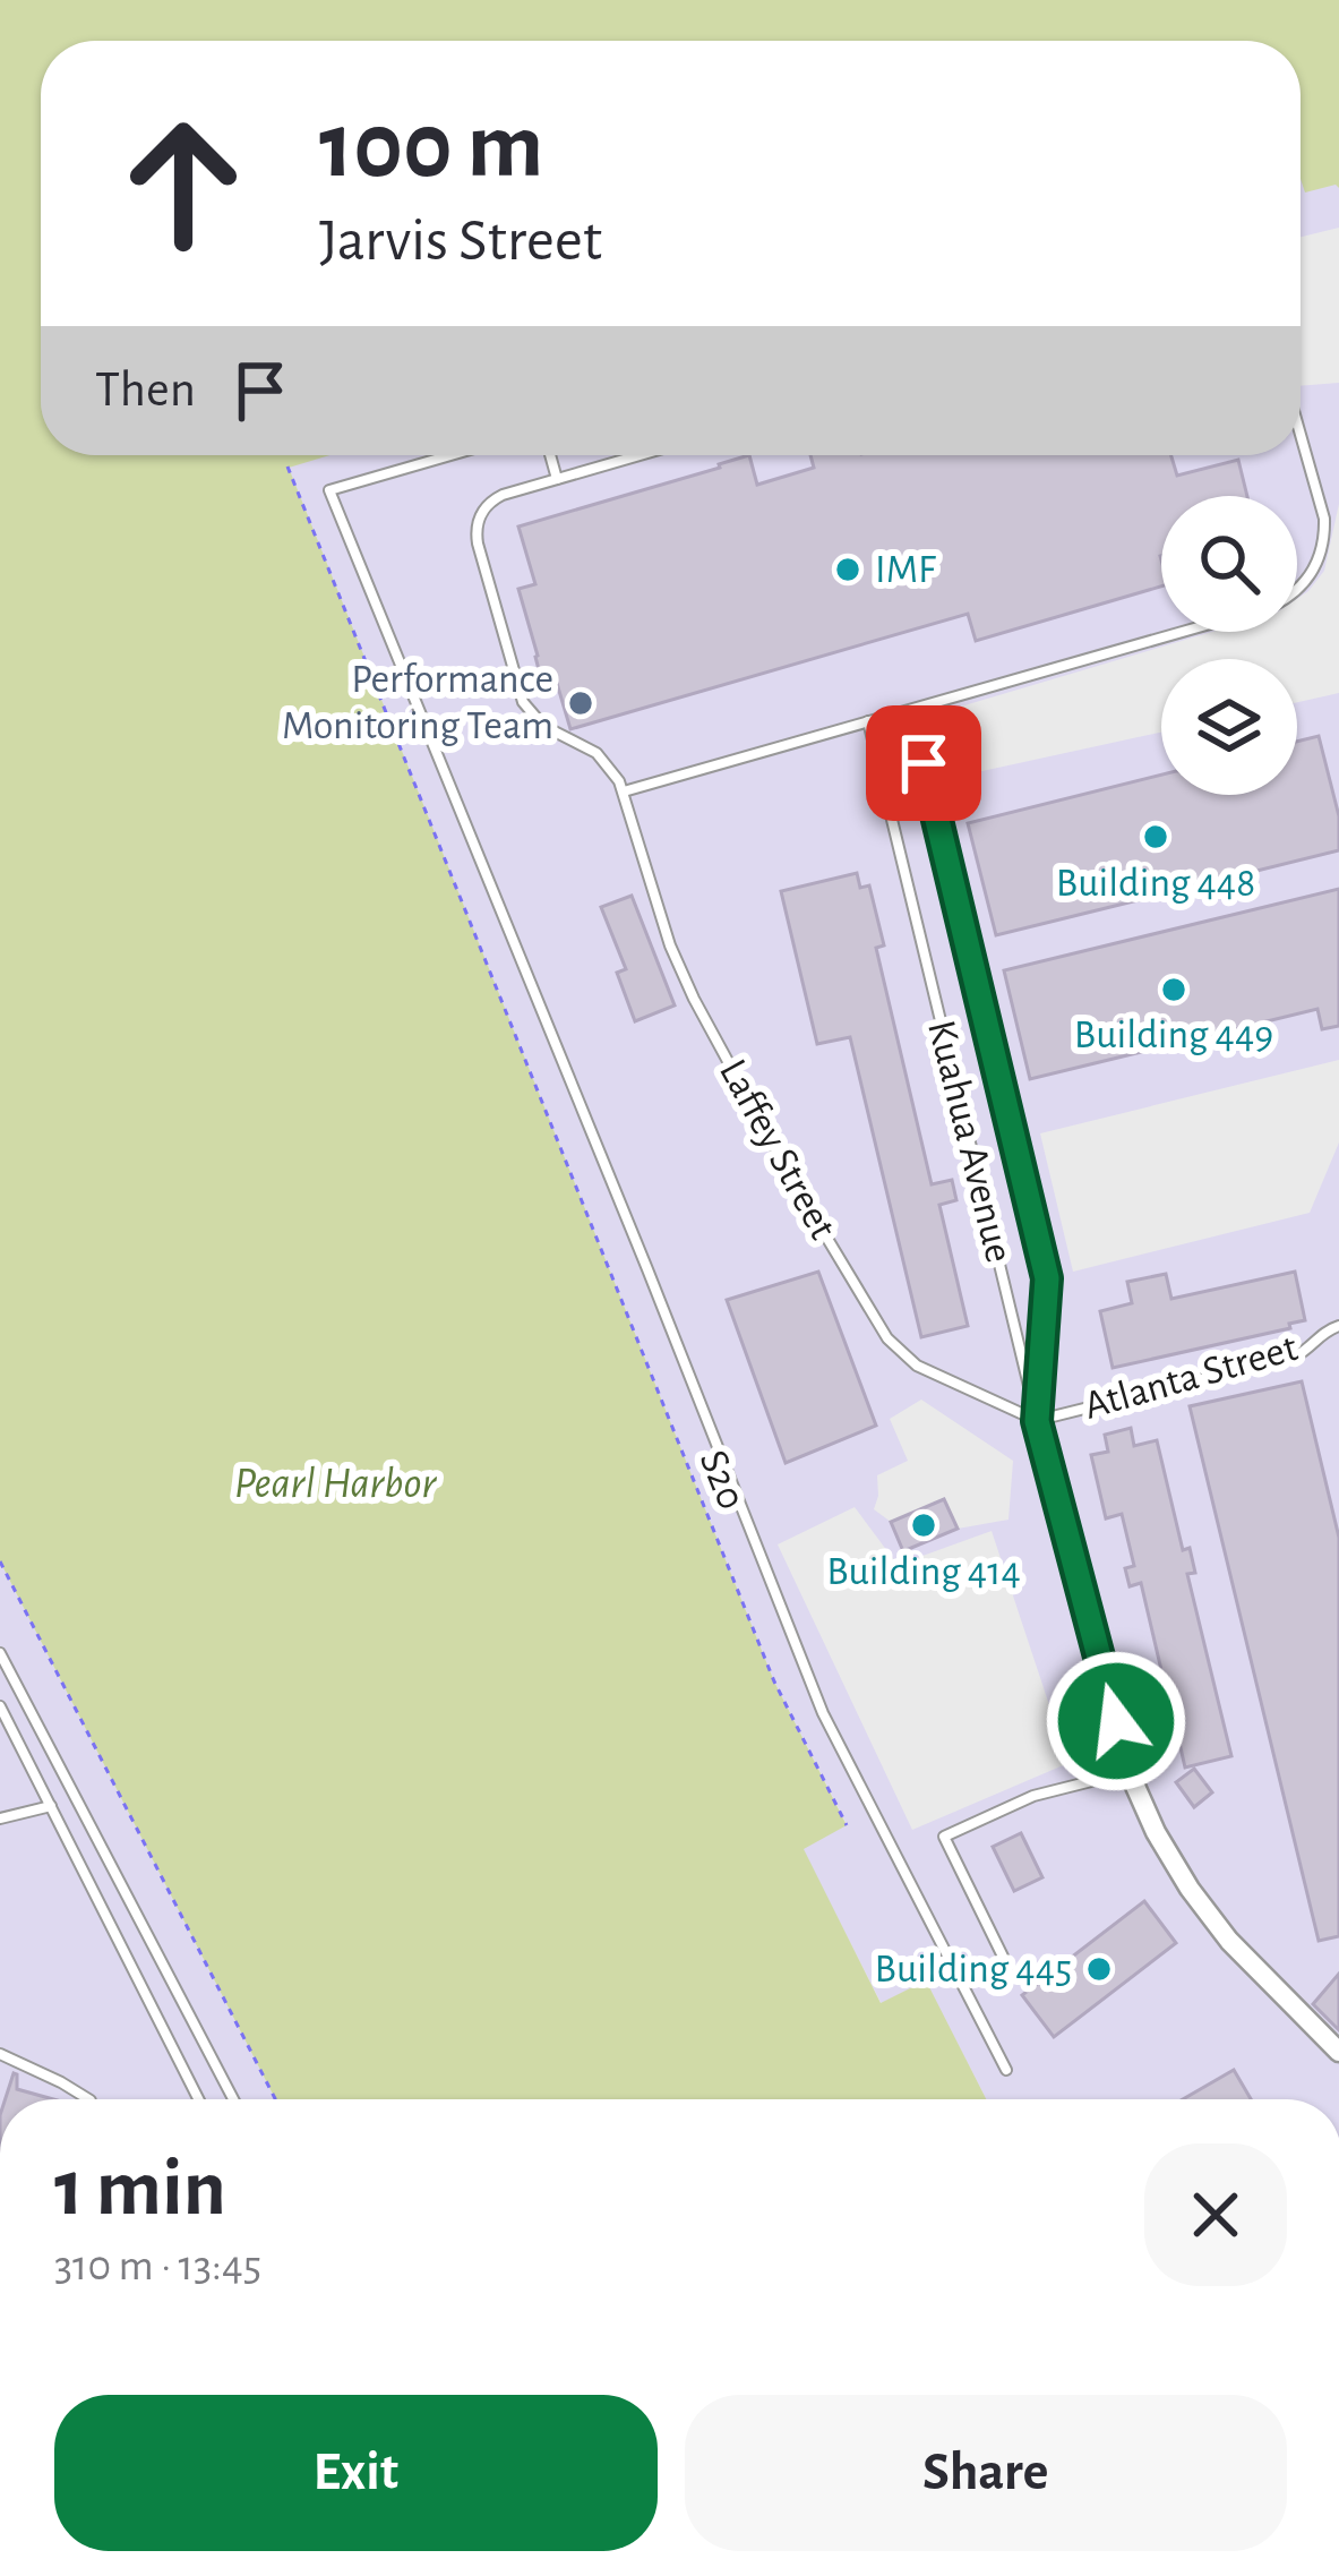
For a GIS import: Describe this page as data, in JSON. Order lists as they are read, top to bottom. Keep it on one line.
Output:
{"streets":{"street":["Kuahua Avenue"],"lane":["Laffey Street","Atlanta Street"],"path":["S20"]},"crossings":[["Kuahua Avenue","Laffey Street"],["Kuahua Avenue","Atlanta Street"],["Laffey Street","Atlanta Street"]],"water":["Pearl Harbor"],"places":["IMF","Performance Monitoring Team","Building 448","Building 449","Building 414","Building 445"],"page":{"turn":["100 m","Jarvis Street"],"then":"Then","heading":["1 min","310 m · 13:45"],"buttons":["Exit","Share"]}}
